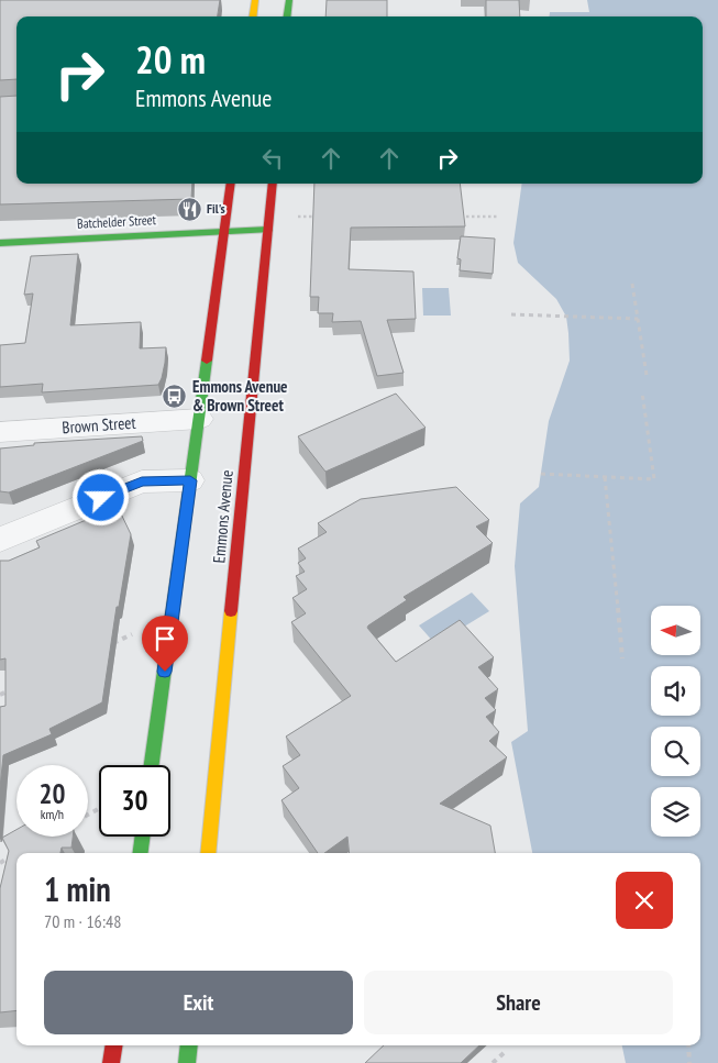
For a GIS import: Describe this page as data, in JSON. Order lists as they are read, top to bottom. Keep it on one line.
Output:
{"streets":{"main road":["Batchelder Street","Emmons Avenue"],"street":["Brown Street"]},"crossings":[["Batchelder Street","Emmons Avenue"]],"places":{"restaurant":["Fil's"],"bus stop":["Emmons Avenue & Brown Street"]},"north":"left","page":{"turn":["20 m","Emmons Avenue"],"speed":"20 km/h","limit":"30","heading":["1 min","70 m · 16:48"],"buttons":["Exit","Share"]}}
